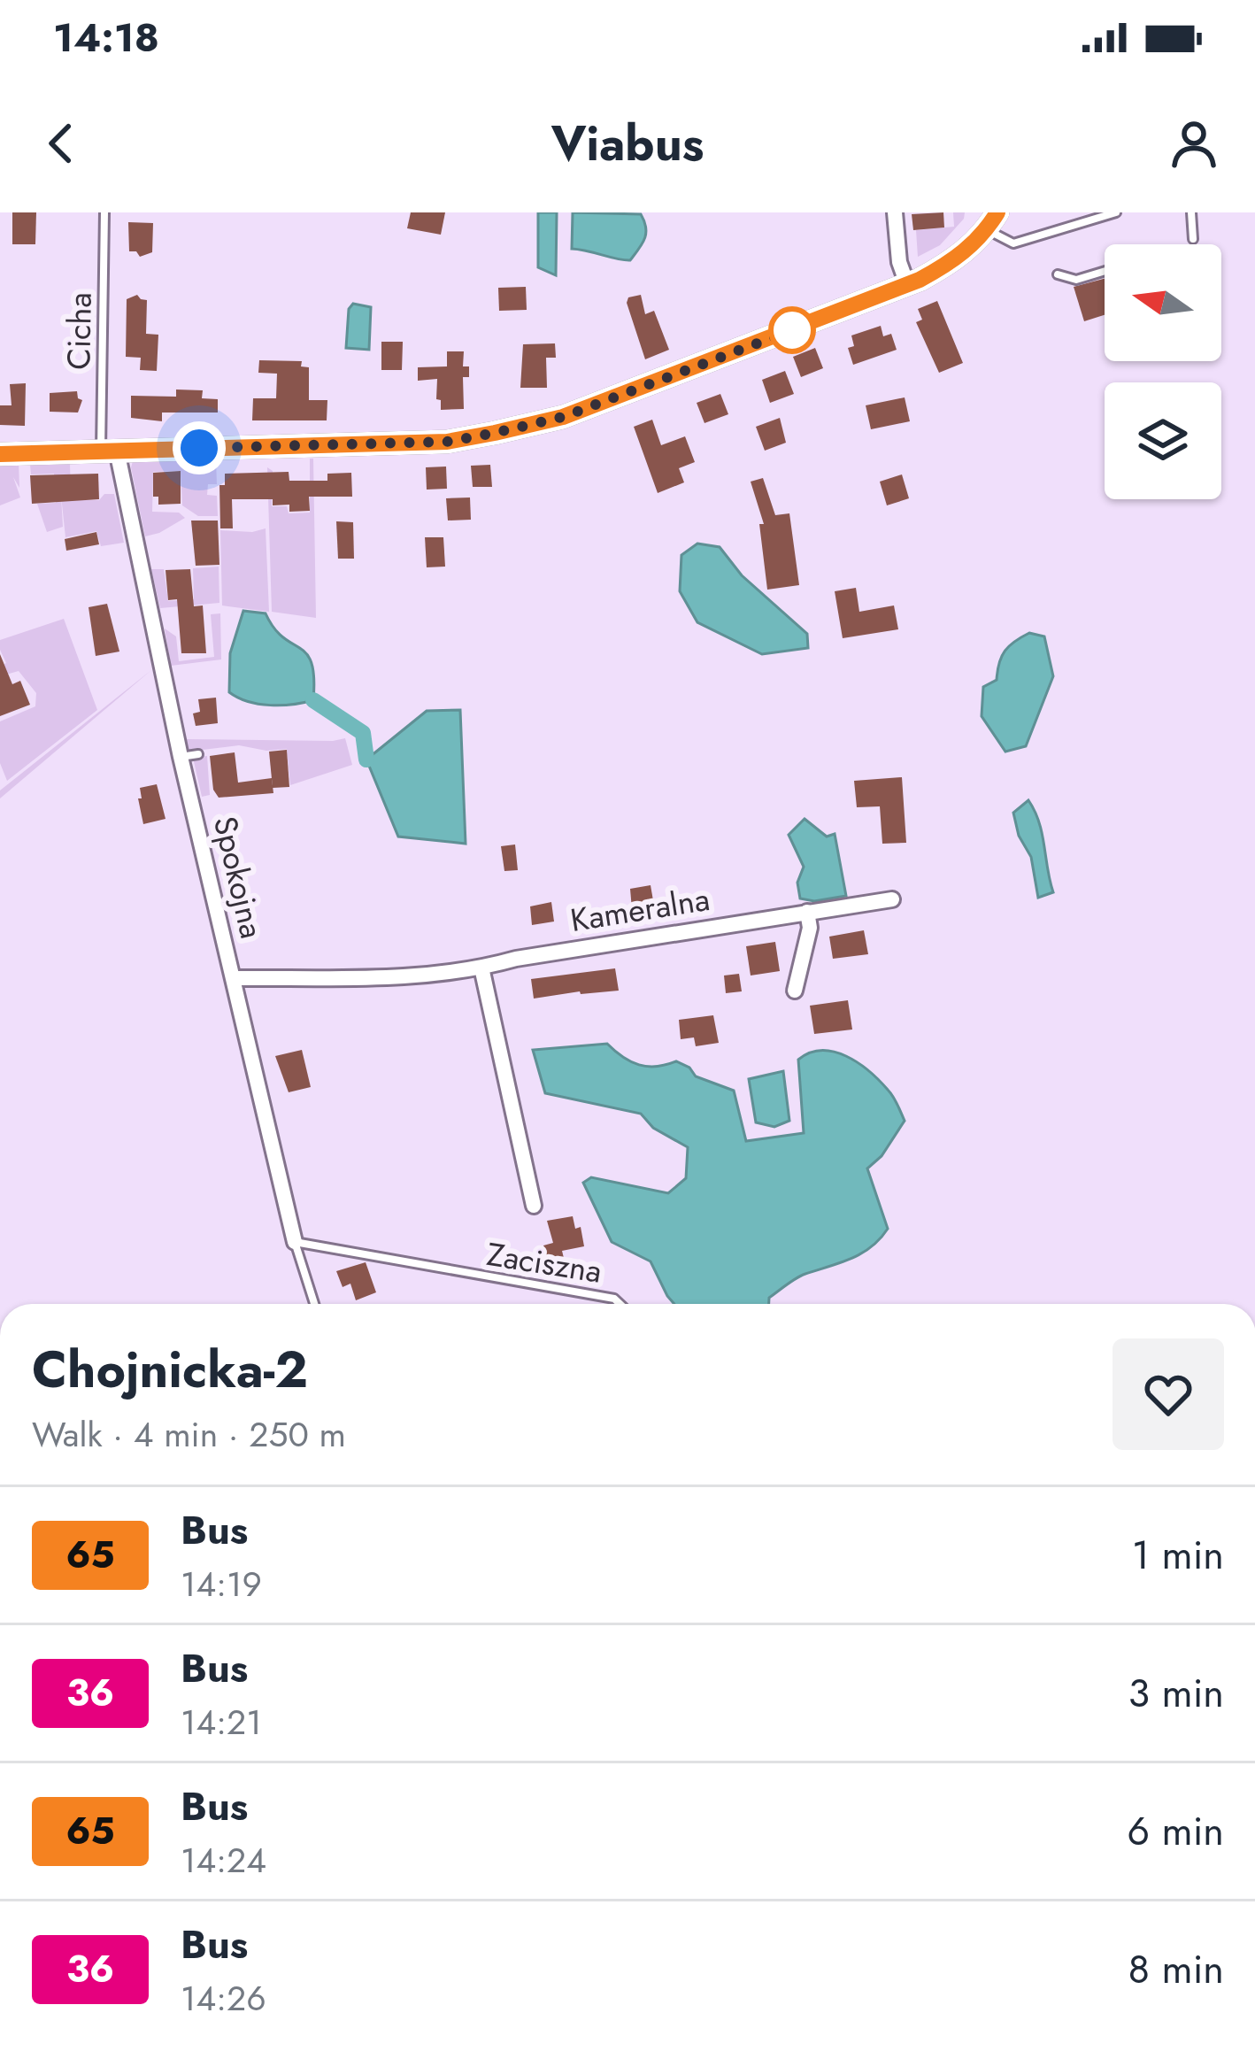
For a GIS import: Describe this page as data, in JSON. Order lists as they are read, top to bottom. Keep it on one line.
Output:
{"streets":{"street":["Spokojna","Kameralna"],"lane":["Cicha","Zaciszna"]},"crossings":[["Cicha","Spokojna"],["Spokojna","Kameralna"],["Spokojna","Zaciszna"]],"lines":["bus line 65"],"north":"left","page":{"status":"14:18","header":"Viabus","heading":["Chojnicka-2","Walk · 4 min · 250 m"],"list":[{"mark":"65","name":"Bus","note":"14:19","value":"1 min"},{"mark":"36","name":"Bus","note":"14:21","value":"3 min"},{"mark":"65","name":"Bus","note":"14:24","value":"6 min"},{"mark":"36","name":"Bus","note":"14:26","value":"8 min"}]}}
